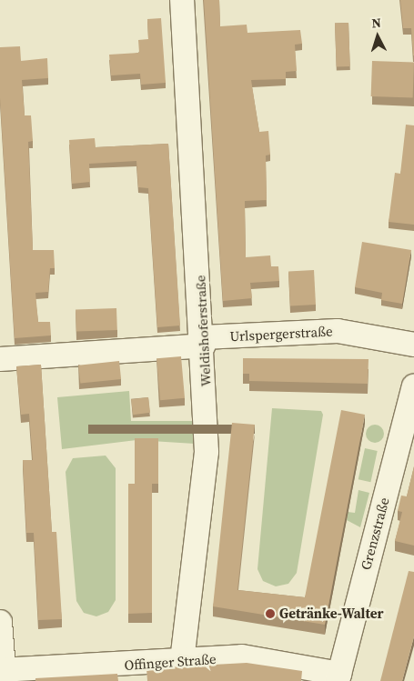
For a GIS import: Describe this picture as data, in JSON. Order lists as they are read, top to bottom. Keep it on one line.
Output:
{"streets":{"street":["Weldishoferstraße","Urlspergerstraße","Grenzstraße","Offinger Straße"]},"crossings":[["Weldishoferstraße","Urlspergerstraße"],["Weldishoferstraße","Offinger Straße"],["Grenzstraße","Offinger Straße"]],"places":["Getränke-Walter"],"north":"top"}
